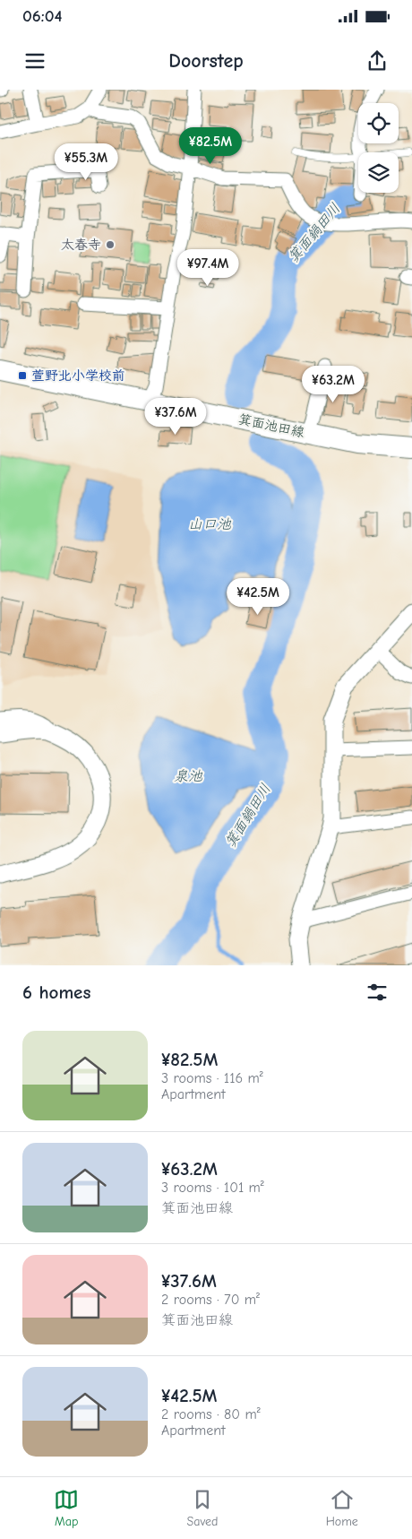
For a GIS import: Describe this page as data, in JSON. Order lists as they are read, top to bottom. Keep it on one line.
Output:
{"streets":{"main road":["箕面池田線"]},"water":["箕面鍋田川","山口池","泉池"],"places":{"other":["太春寺"],"transit":["萱野北小学校前"]},"page":{"status":"06:04","header":"Doorstep","price":["¥82.5M","¥55.3M","¥97.4M","¥63.2M","¥37.6M","¥42.5M"],"heading":"6 homes","list":[{"name":"¥82.5M","note":"3 rooms · 116 m² · Apartment"},{"name":"¥63.2M","note":"3 rooms · 101 m² · 箕面池田線"},{"name":"¥37.6M","note":"2 rooms · 70 m² · 箕面池田線"},{"name":"¥42.5M","note":"2 rooms · 80 m² · Apartment"}],"tabs":["Map","Saved","Home"]}}
